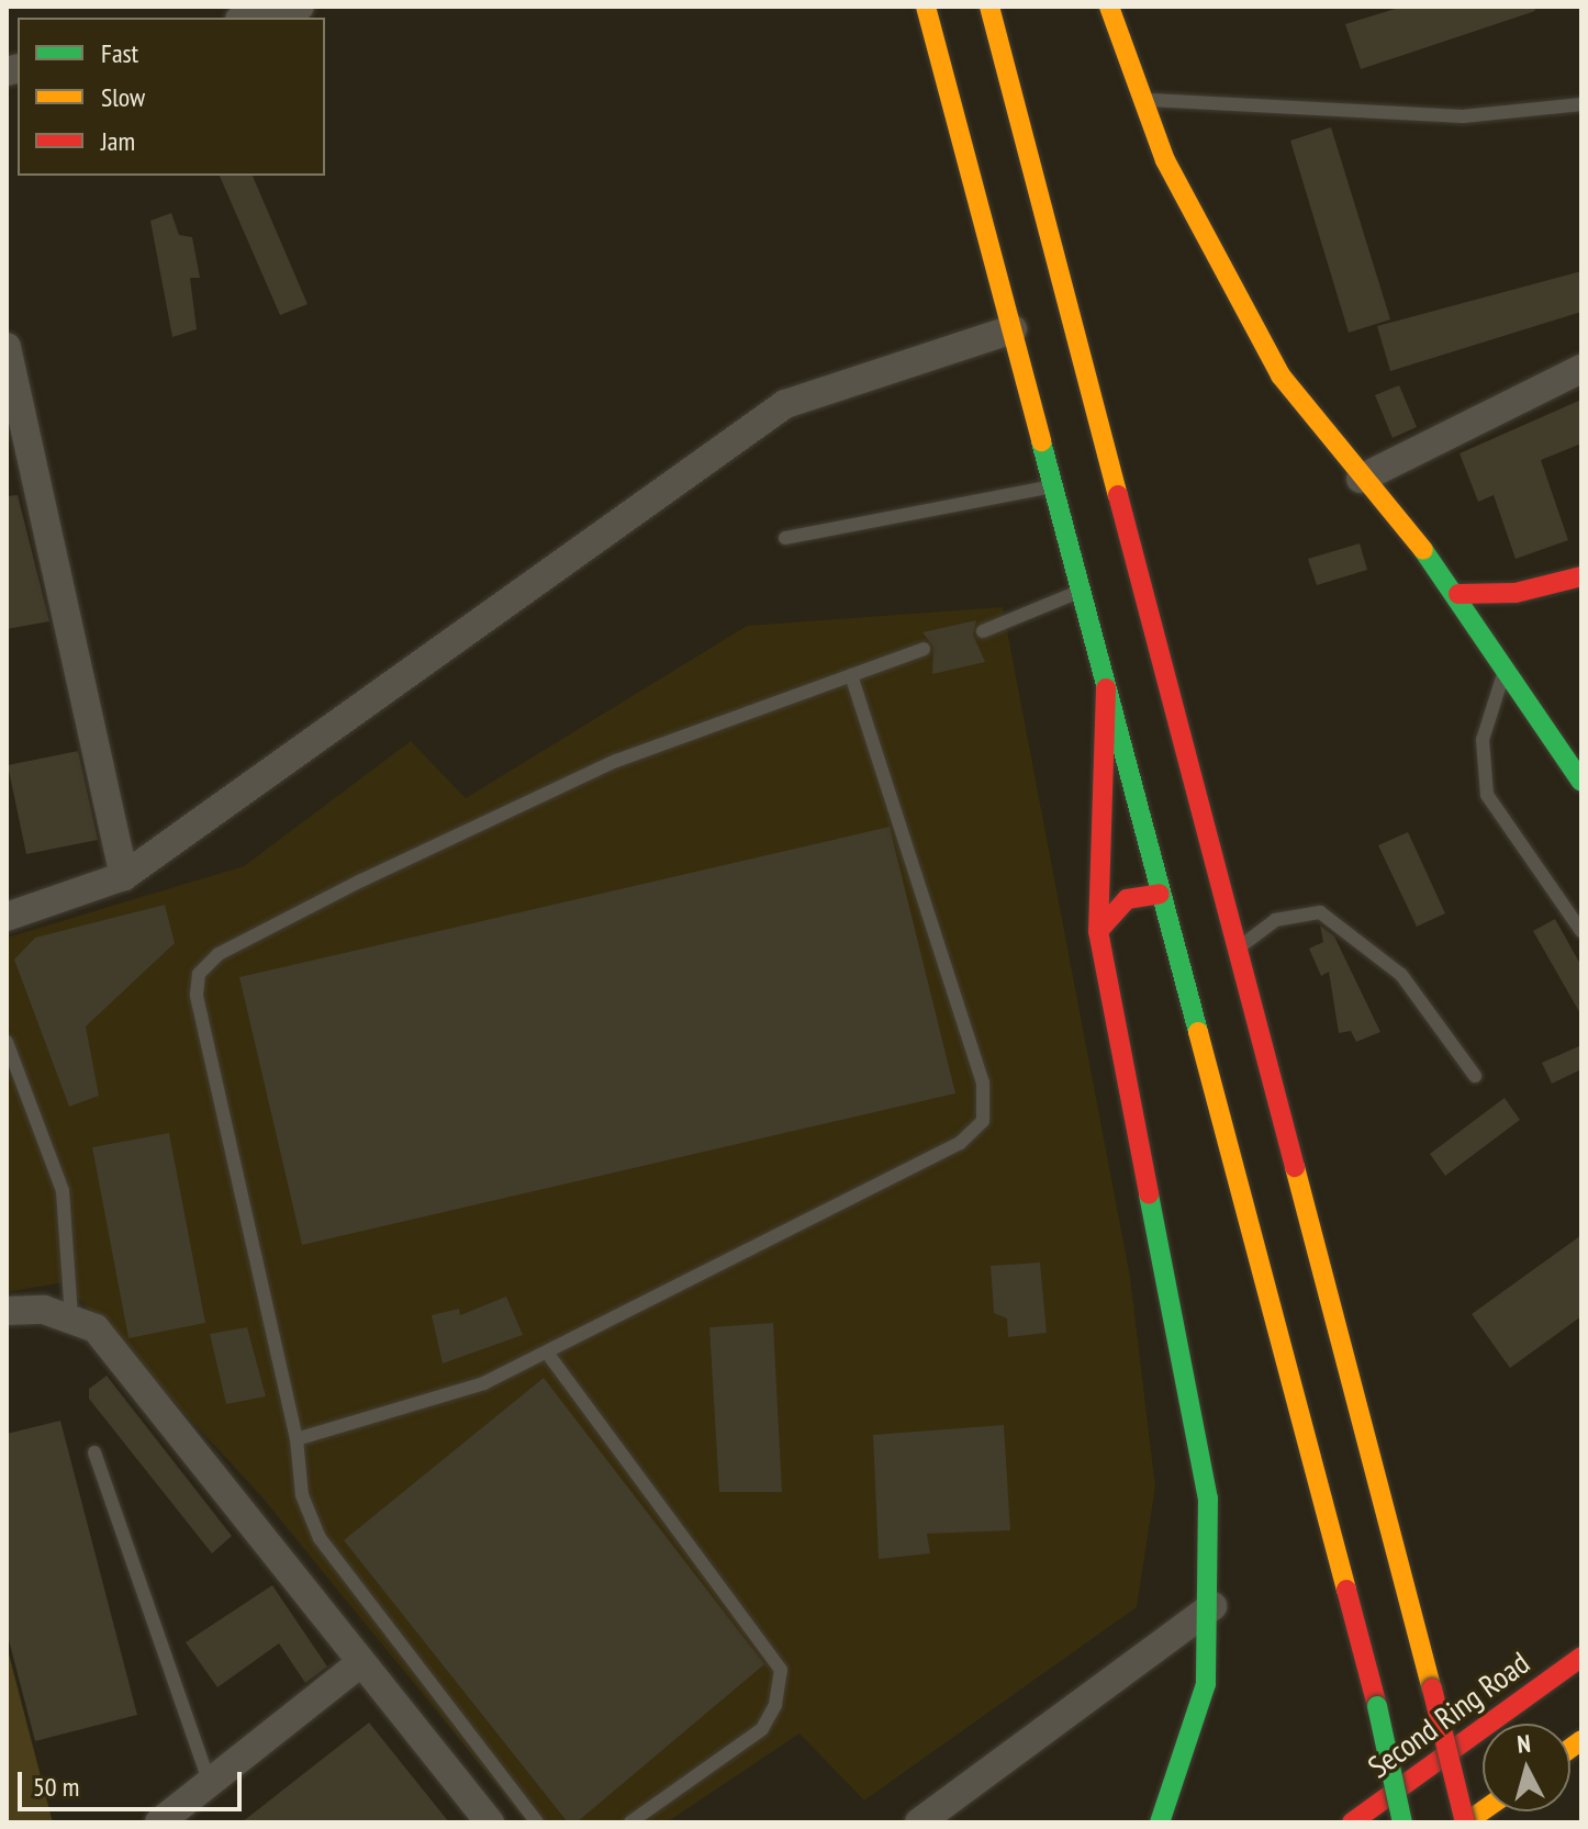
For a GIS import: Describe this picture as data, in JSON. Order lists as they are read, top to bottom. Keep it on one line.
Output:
{"streets":{"main road":["Second Ring Road"]},"legend":["Fast","Slow","Jam"],"scale_bar":"50 m","north":"top"}
